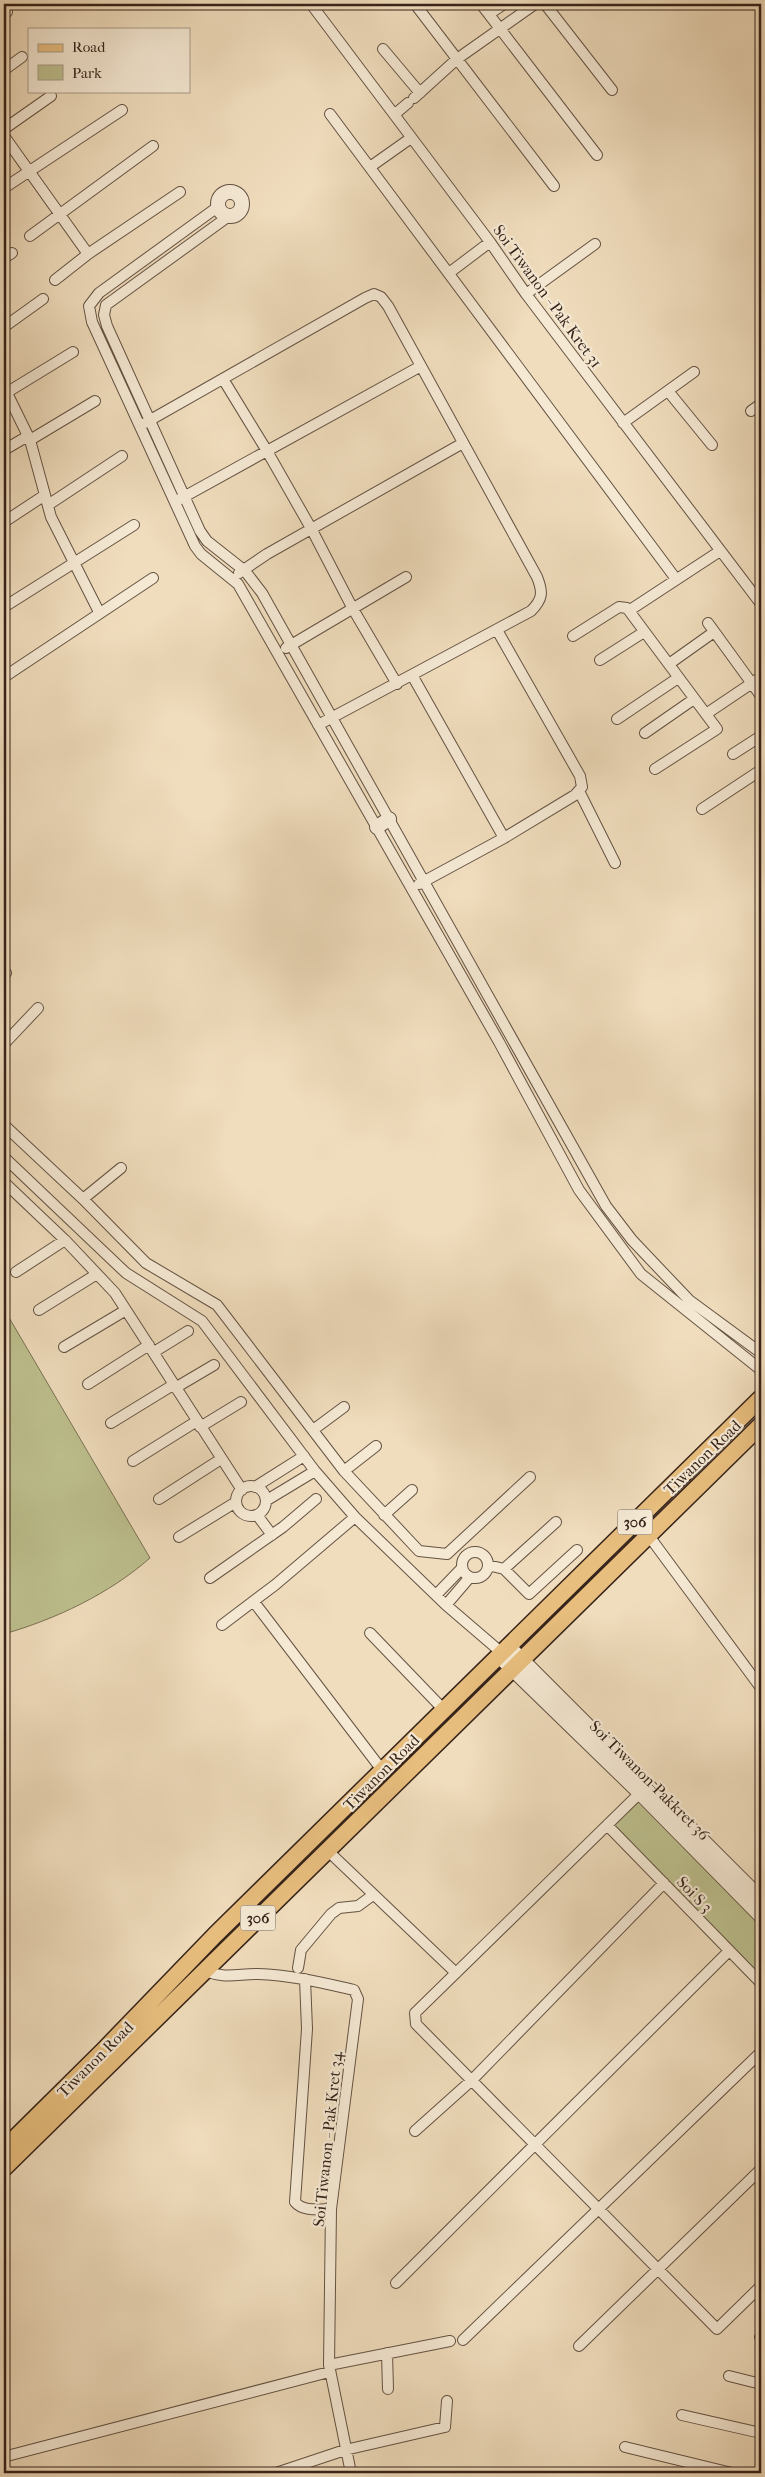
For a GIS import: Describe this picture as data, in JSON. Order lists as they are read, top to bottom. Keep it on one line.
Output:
{"streets":{"main road":["Tiwanon Road","306"],"street":["Soi Tiwanon - Pak Kret 31","Soi Tiwanon-Pakkret 36","Soi S 3","Soi Tiwanon - Pak Kret 34"]},"crossings":[["Tiwanon Road","Soi Tiwanon-Pakkret 36"],["Tiwanon Road","Soi Tiwanon - Pak Kret 34"]],"legend":["Road","Park"]}
